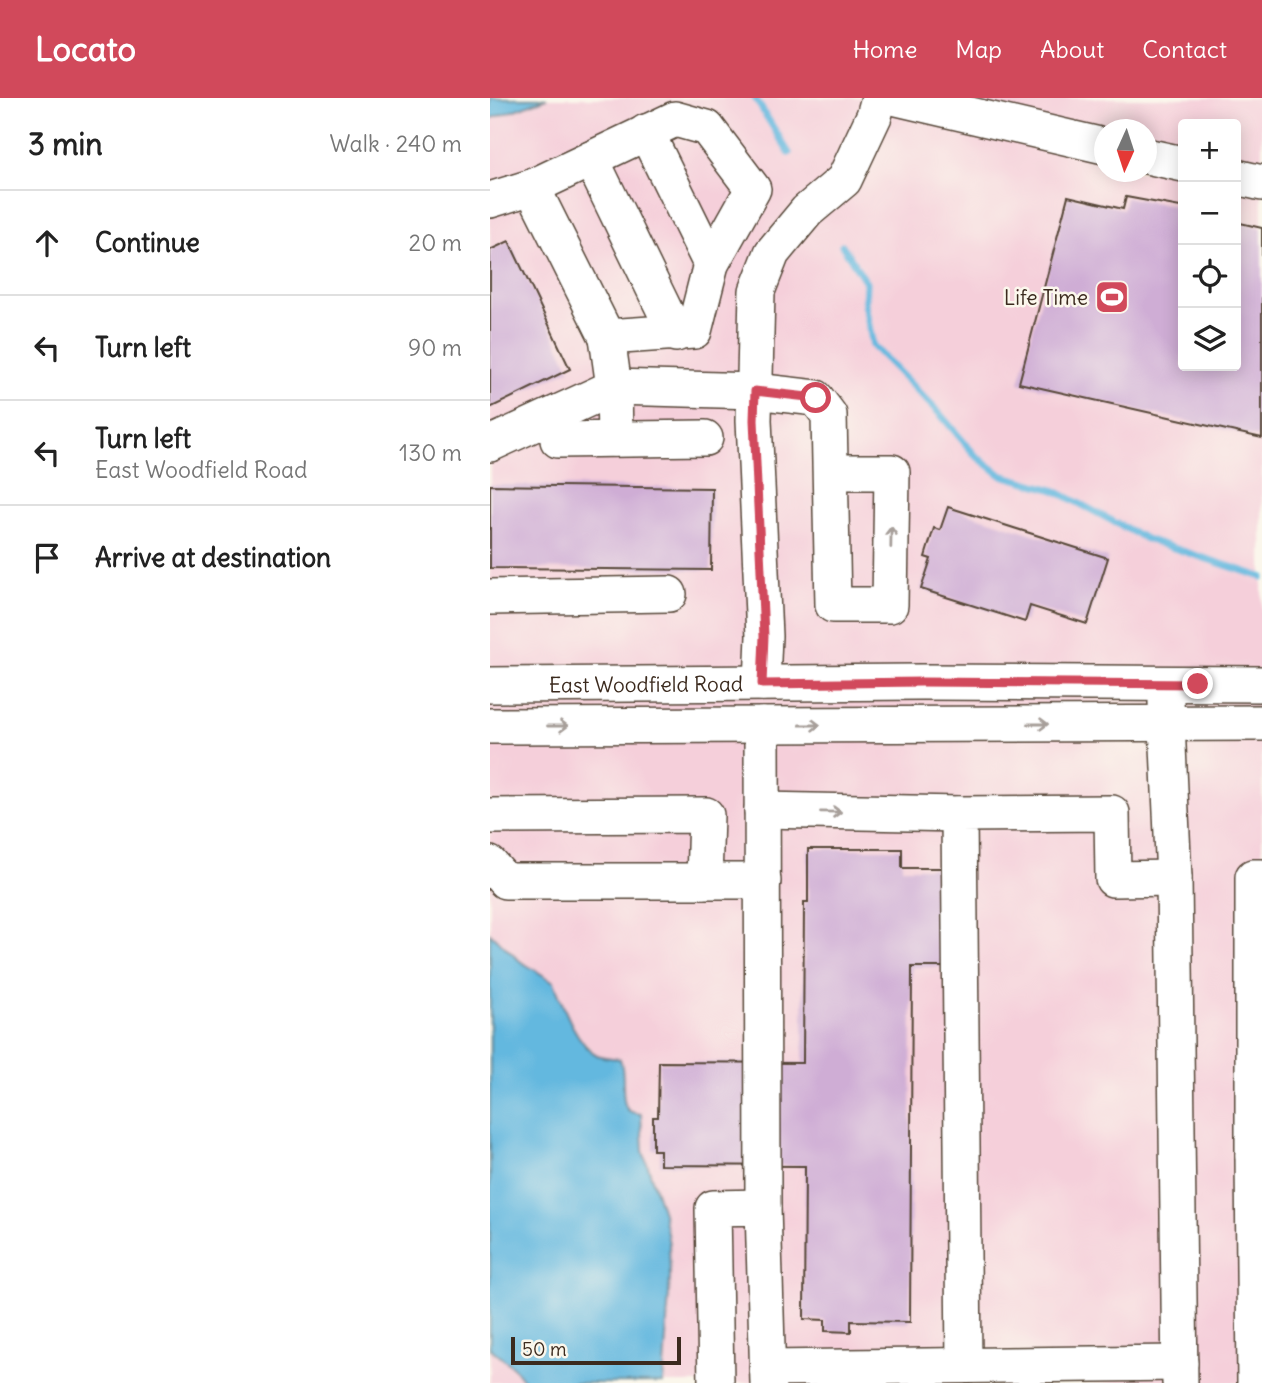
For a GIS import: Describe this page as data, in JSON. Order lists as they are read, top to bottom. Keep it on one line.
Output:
{"streets":{"street":["East Woodfield Road"]},"places":{"sports":["Life Time"]},"scale_bar":"50 m","north":"bottom","page":{"header":"Locato","nav":["Home","Map","About","Contact"],"heading":["3 min","Walk · 240 m"],"map_buttons":["+","−"],"list":[["Continue","20 m"],["Turn left","90 m"],["Turn left","East Woodfield Road","130 m"],"Arrive at destination"],"scale":"50 m"}}
